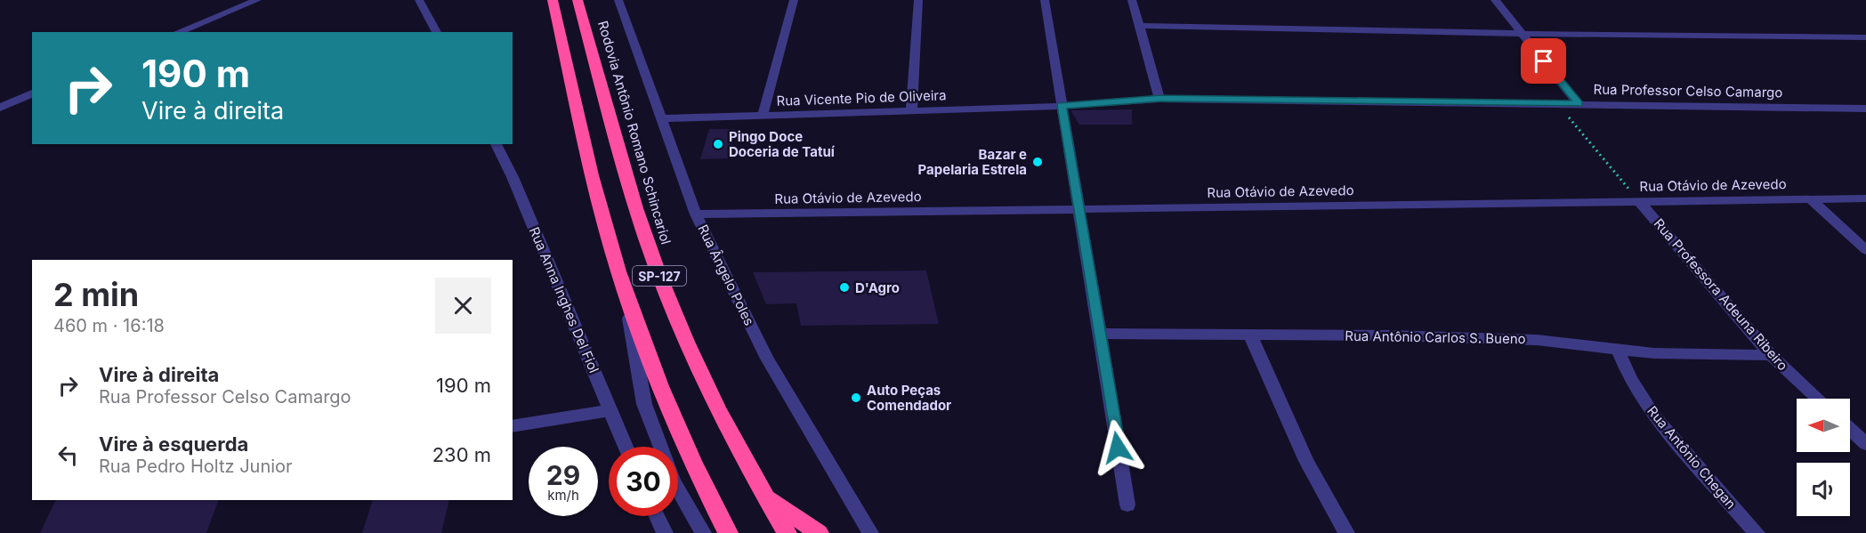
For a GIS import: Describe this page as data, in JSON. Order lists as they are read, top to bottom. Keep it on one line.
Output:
{"streets":{"highway":["Rodovia Antônio Romano Schincariol","SP-127"],"street":["Rua Professor Celso Camargo","Rua Vicente Pio de Oliveira","Rua Otávio de Azevedo","Rua Ângelo Poles","Rua Professora Adeuna Ribeiro","Rua Anna Inghes Del Fiol","Rua Antônio Carlos S. Bueno","Rua Antônio Chegan"]},"crossings":[["Rua Professor Celso Camargo","Rua Vicente Pio de Oliveira"],["Rua Vicente Pio de Oliveira","Rua Ângelo Poles"],["Rua Otávio de Azevedo","Rua Ângelo Poles"],["Rua Otávio de Azevedo","Rua Professora Adeuna Ribeiro"],["Rua Professora Adeuna Ribeiro","Rua Antônio Carlos S. Bueno"],["Rua Antônio Carlos S. Bueno","Rua Antônio Chegan"]],"places":["Pingo Doce Doceria de Tatuí","Bazar e Papelaria Estrela","D'Agro","Auto Peças Comendador"],"north":"left","page":{"turn":["190 m","Vire à direita"],"heading":["2 min","460 m · 16:18"],"list":[{"name":"Vire à direita","note":"Rua Professor Celso Camargo","value":"190 m"},{"name":"Vire à esquerda","note":"Rua Pedro Holtz Junior","value":"230 m"}],"speed":"29 km/h","limit":"30"}}
